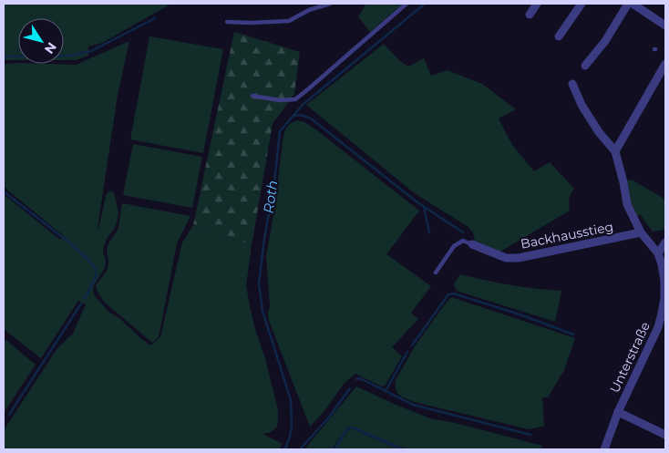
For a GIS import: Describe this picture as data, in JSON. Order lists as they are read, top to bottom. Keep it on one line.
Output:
{"streets":{"street":["Backhausstieg","Unterstraße"]},"crossings":[["Backhausstieg","Unterstraße"]],"water":["Roth"],"north":"bottom right"}
